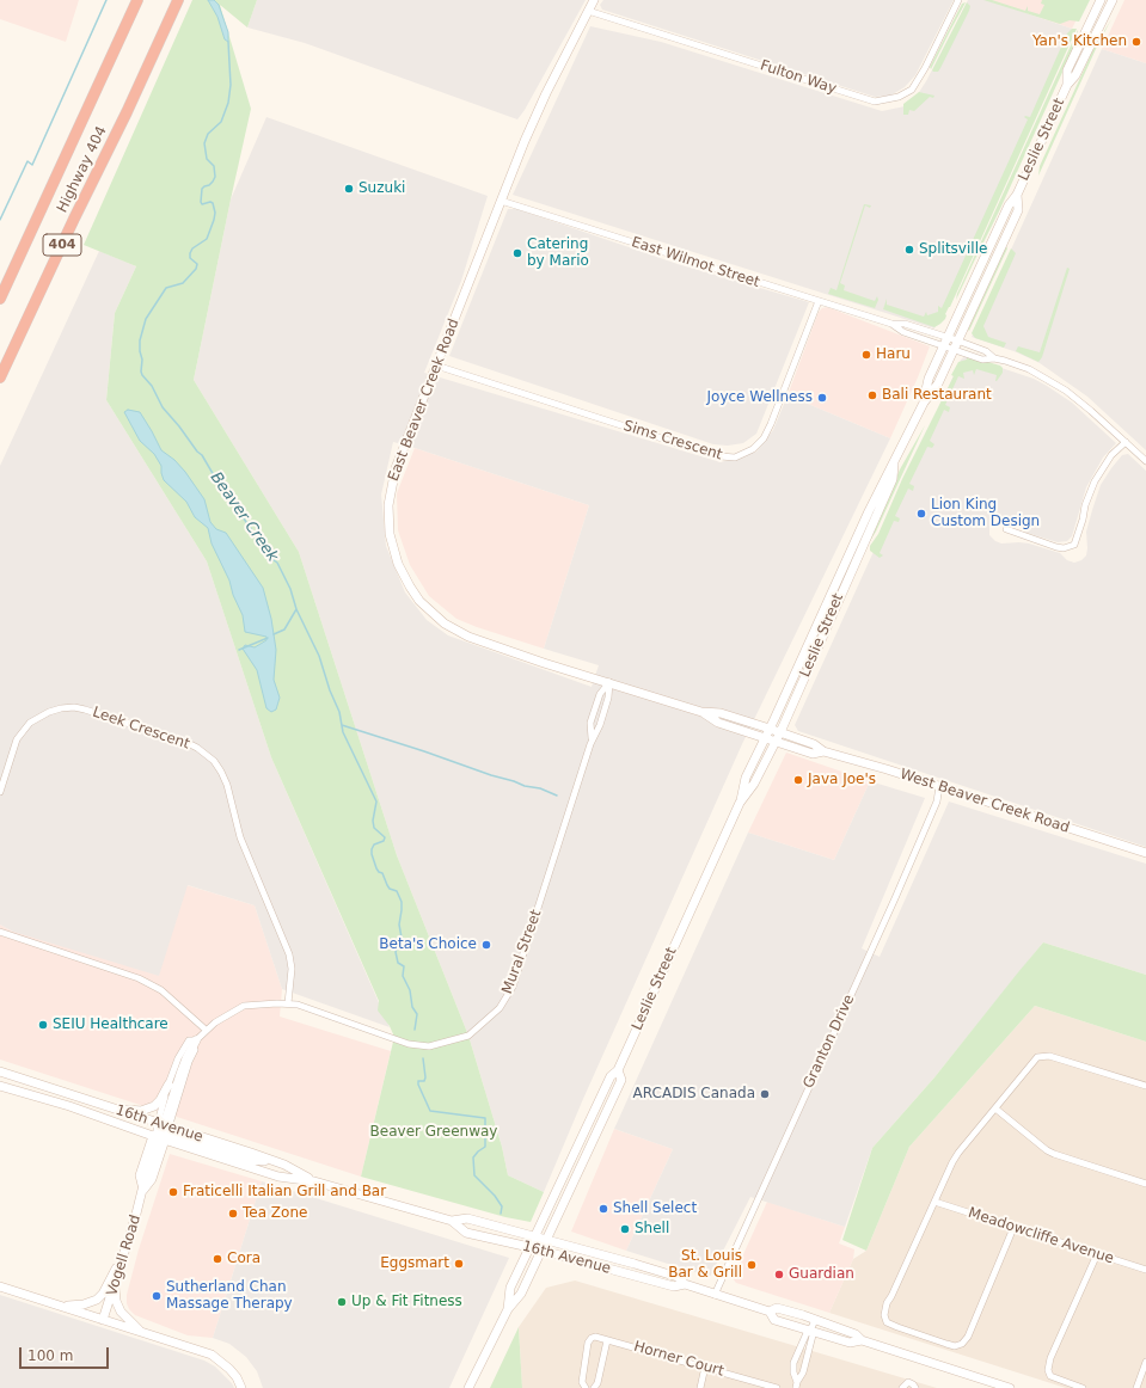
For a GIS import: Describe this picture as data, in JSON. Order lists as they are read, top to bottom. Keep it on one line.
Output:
{"streets":{"highway":["Highway 404","404"],"main road":["Leslie Street","East Beaver Creek Road","West Beaver Creek Road","16th Avenue","Vogell Road"],"street":["Fulton Way","East Wilmot Street","Sims Crescent","Leek Crescent","Mural Street","Granton Drive","Meadowcliffe Avenue","Horner Court"]},"crossings":[["Fulton Way","East Beaver Creek Road"],["Leslie Street","East Wilmot Street"],["Leslie Street","East Beaver Creek Road"],["Leslie Street","West Beaver Creek Road"],["Leslie Street","16th Avenue"],["East Wilmot Street","East Beaver Creek Road"],["East Wilmot Street","Sims Crescent"],["East Beaver Creek Road","Sims Crescent"],["East Beaver Creek Road","West Beaver Creek Road"],["East Beaver Creek Road","Mural Street"],["Leek Crescent","Mural Street"],["West Beaver Creek Road","Granton Drive"],["Mural Street","16th Avenue"],["Mural Street","Vogell Road"],["Granton Drive","16th Avenue"],["16th Avenue","Vogell Road"]],"water":["Beaver Creek"],"parks":["Beaver Greenway"],"places":["Yan's Kitchen","Suzuki","Splitsville","Catering by Mario","Haru","Bali Restaurant","Joyce Wellness","Lion King Custom Design","Java Joe's","Beta's Choice","SEIU Healthcare","ARCADIS Canada","Fraticelli Italian Grill and Bar","Shell Select","Tea Zone","Shell","Cora","Eggsmart","St. Louis Bar & Grill","Guardian","Sutherland Chan Massage Therapy","Up & Fit Fitness"],"scale_bar":"100 m"}
